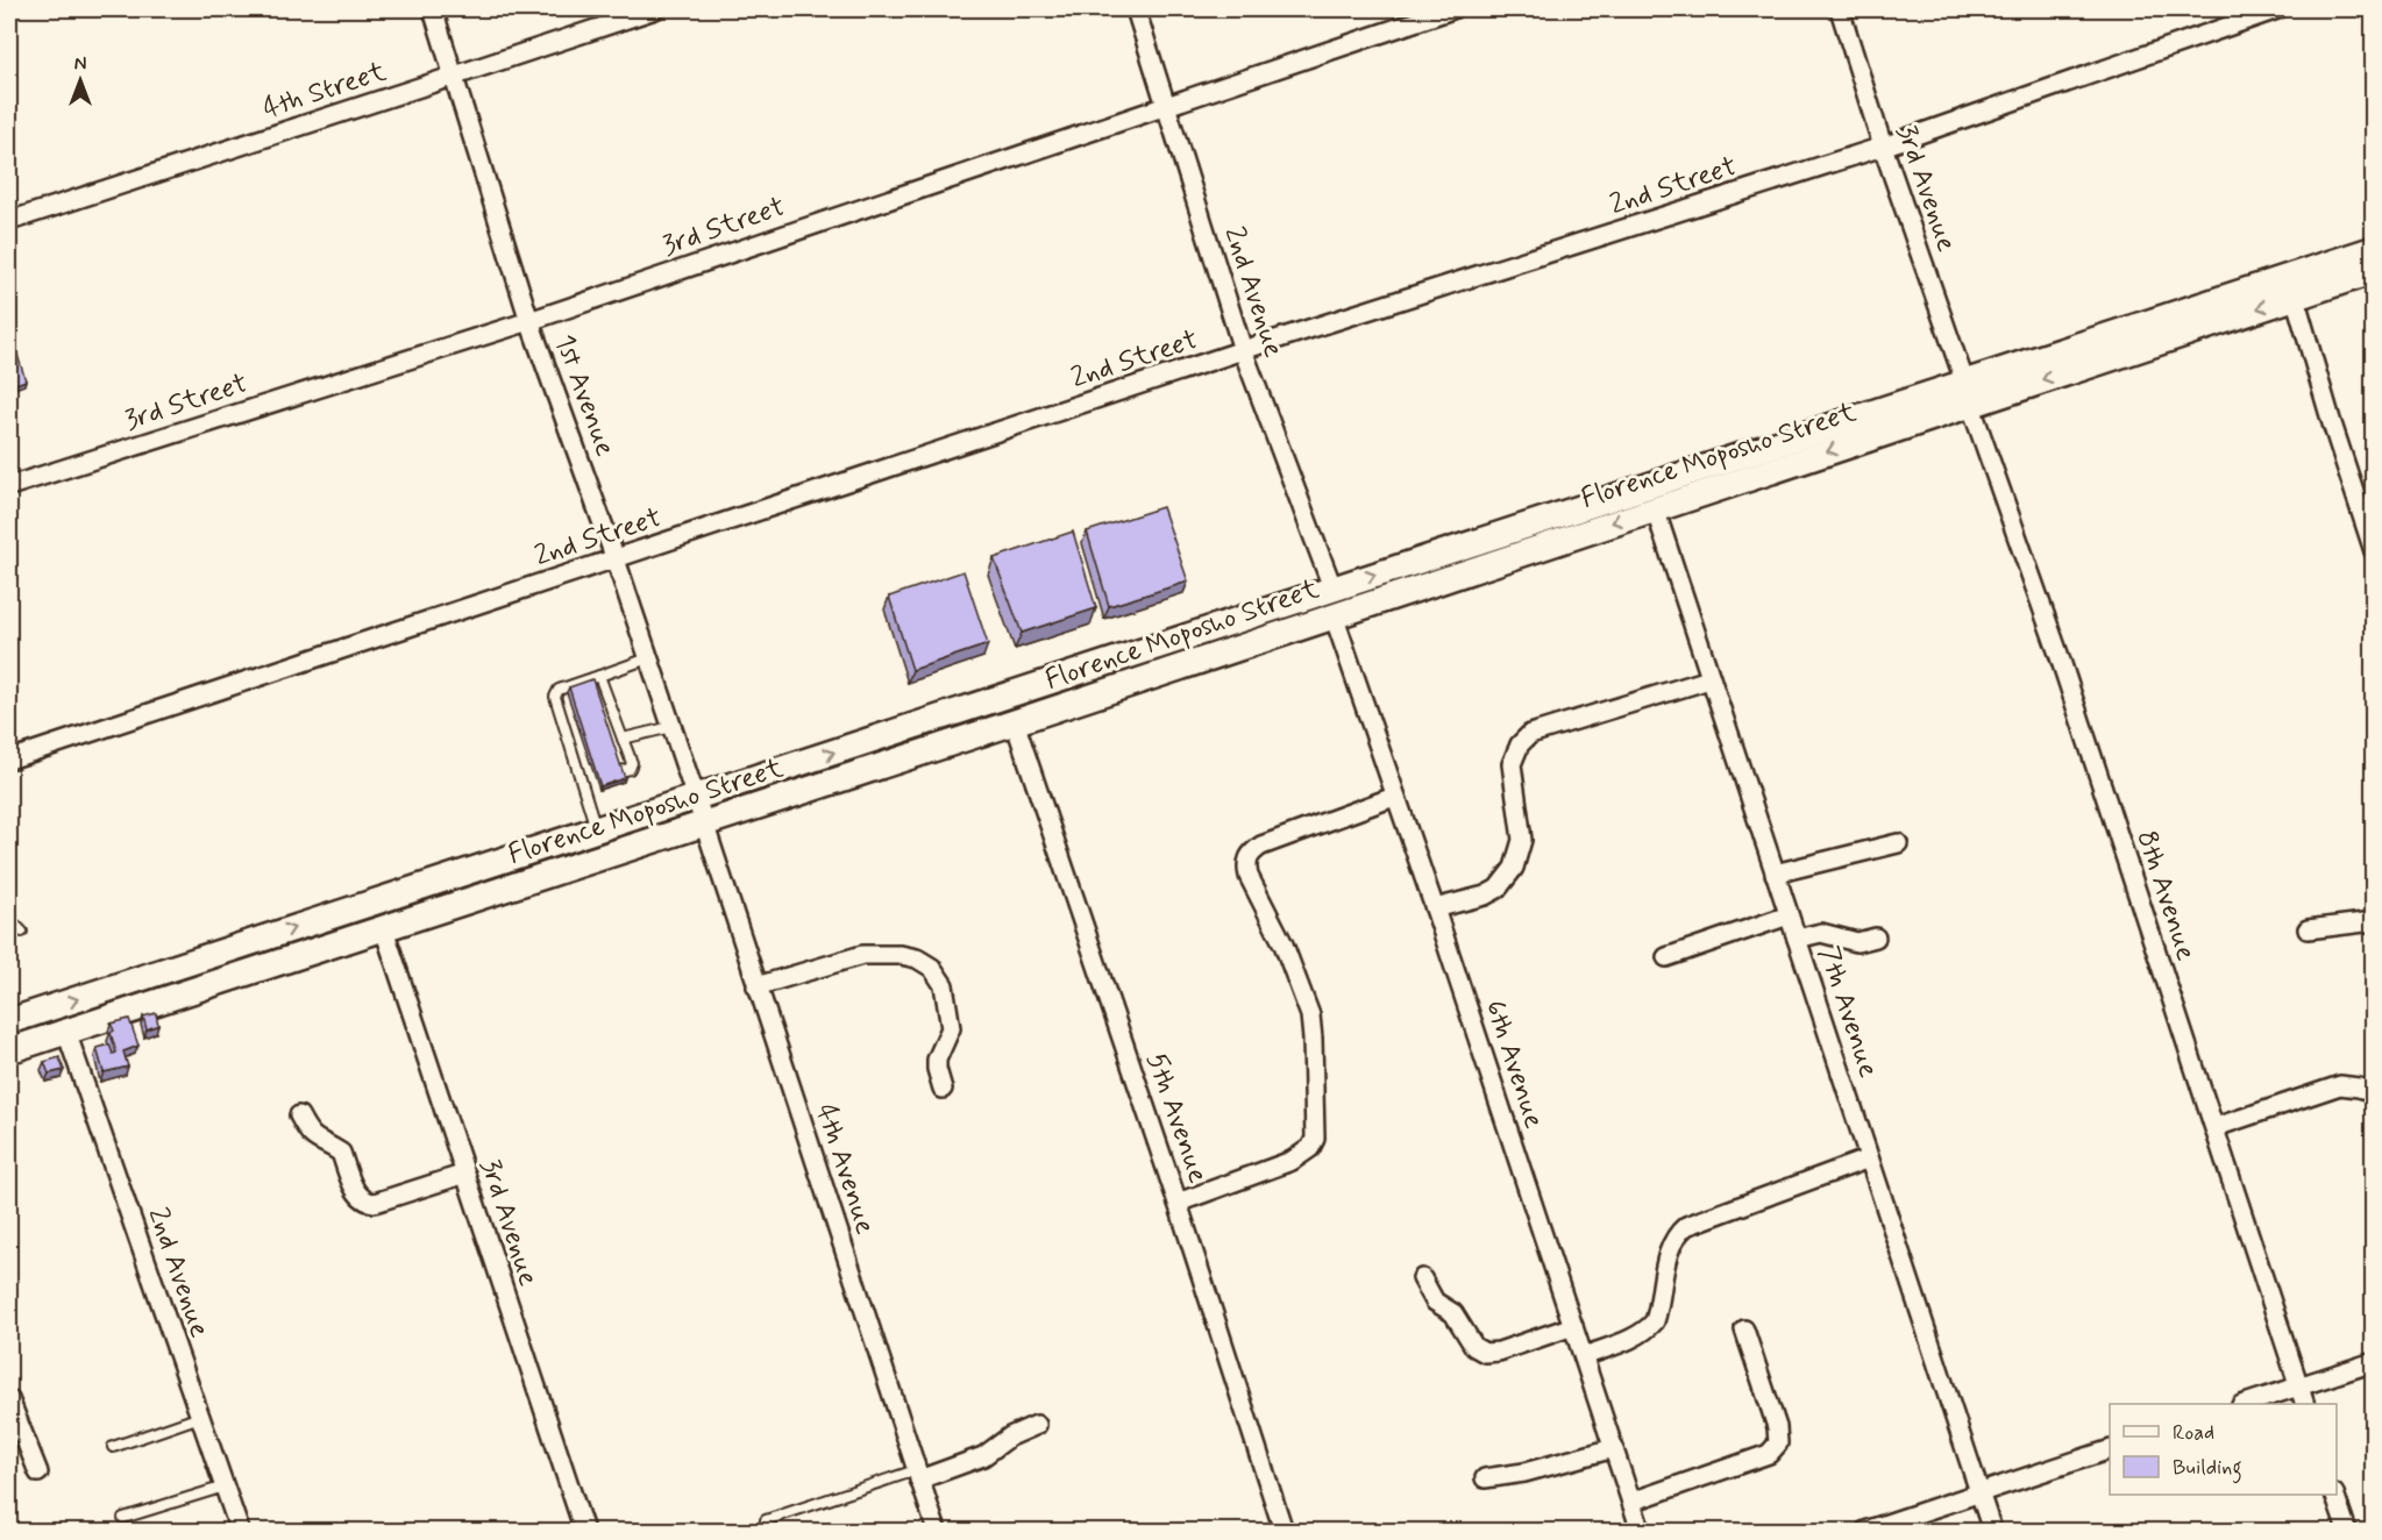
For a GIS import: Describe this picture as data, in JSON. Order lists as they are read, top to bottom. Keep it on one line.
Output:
{"streets":{"street":["4th Street","2nd Street","3rd Avenue","3rd Street","2nd Avenue","1st Avenue","Florence Moposho Street","8th Avenue","7th Avenue","6th Avenue","5th Avenue","4th Avenue"]},"crossings":[["4th Street","1st Avenue"],["2nd Street","3rd Avenue"],["2nd Street","2nd Avenue"],["2nd Street","1st Avenue"],["3rd Avenue","Florence Moposho Street"],["3rd Avenue","8th Avenue"],["3rd Street","2nd Avenue"],["3rd Street","1st Avenue"],["2nd Avenue","Florence Moposho Street"],["1st Avenue","Florence Moposho Street"],["1st Avenue","4th Avenue"],["Florence Moposho Street","8th Avenue"],["Florence Moposho Street","7th Avenue"],["Florence Moposho Street","6th Avenue"],["Florence Moposho Street","5th Avenue"],["Florence Moposho Street","4th Avenue"]],"legend":["Road","Building"],"north":"top"}
